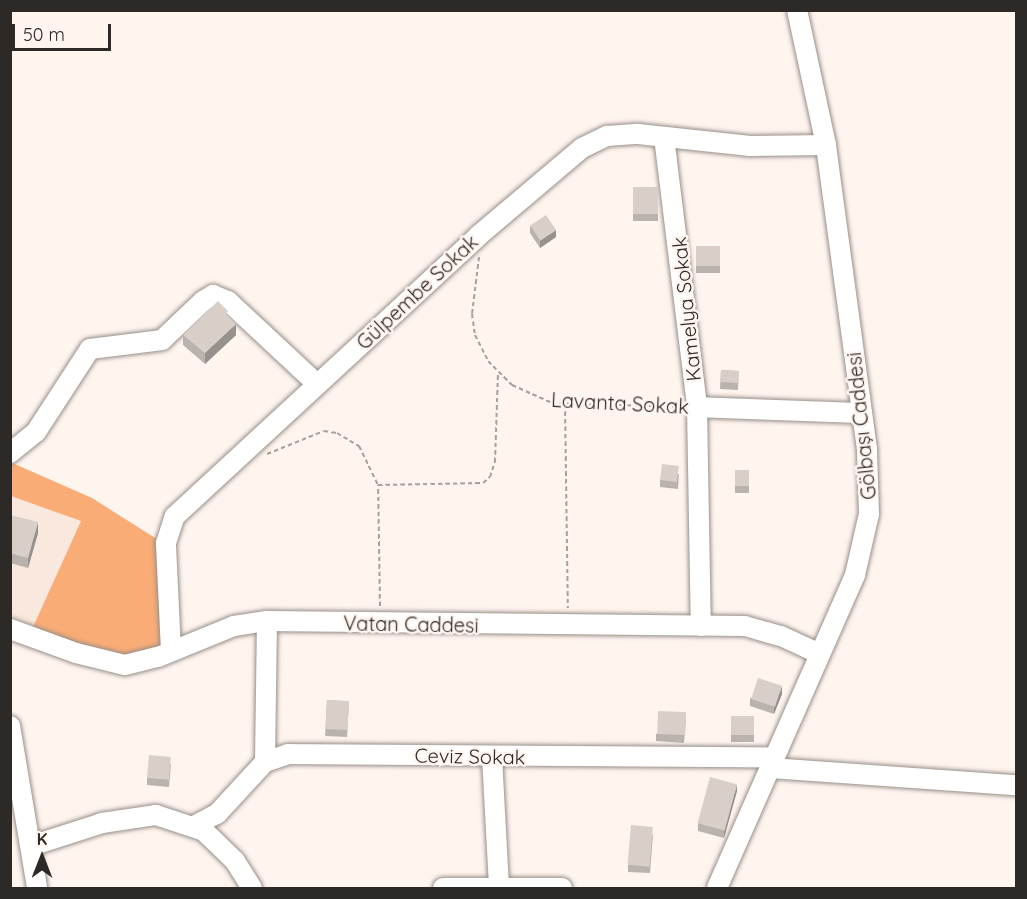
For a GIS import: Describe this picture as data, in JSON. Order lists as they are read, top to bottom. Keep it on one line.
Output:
{"streets":{"street":["Gülpembe Sokak","Kamelya Sokak","Lavanta Sokak","Gölbaşı Caddesi","Vatan Caddesi","Ceviz Sokak"]},"crossings":[["Gülpembe Sokak","Kamelya Sokak"],["Gülpembe Sokak","Lavanta Sokak"],["Gülpembe Sokak","Gölbaşı Caddesi"],["Gülpembe Sokak","Vatan Caddesi"],["Kamelya Sokak","Lavanta Sokak"],["Kamelya Sokak","Vatan Caddesi"],["Lavanta Sokak","Gölbaşı Caddesi"],["Gölbaşı Caddesi","Vatan Caddesi"],["Gölbaşı Caddesi","Ceviz Sokak"]],"scale_bar":"50 m","north":"top"}
